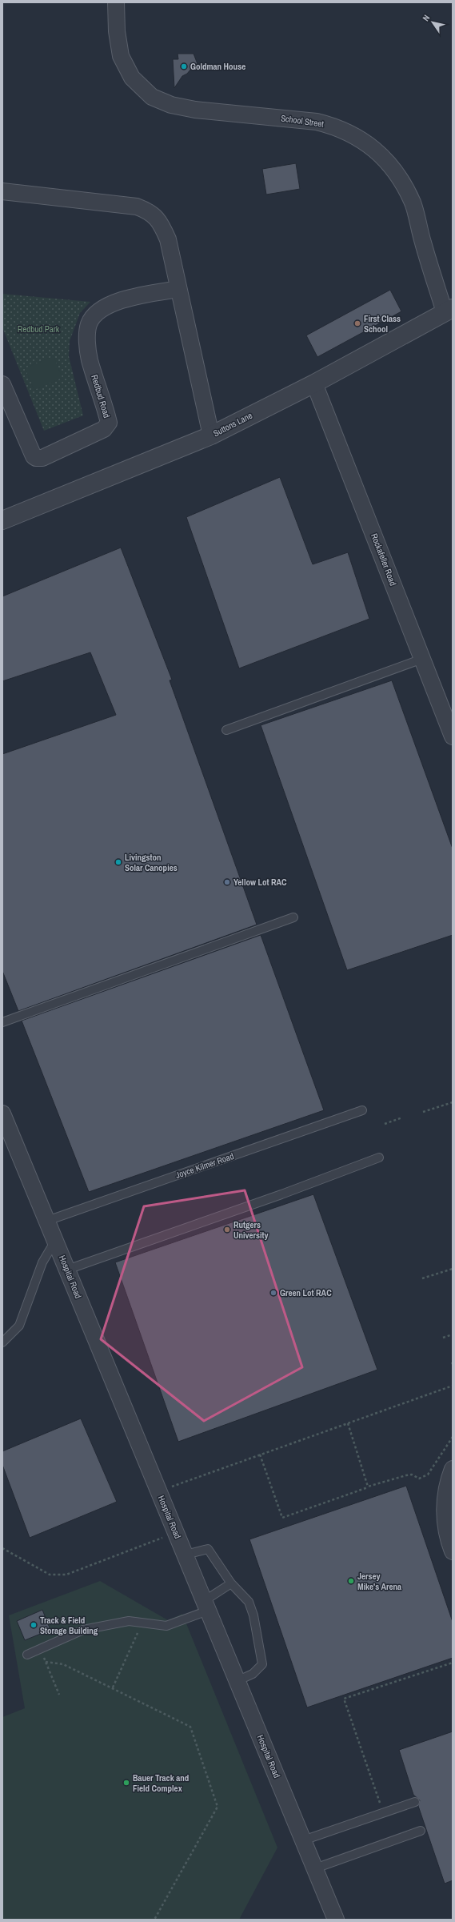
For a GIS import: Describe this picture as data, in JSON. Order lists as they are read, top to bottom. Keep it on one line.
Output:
{"streets":{"street":["School Street","Redbud Road","Suttons Lane","Rockafeller Road","Hospital Road"],"lane":["Joyce Kilmer Road"]},"crossings":[["School Street","Suttons Lane"],["Suttons Lane","Rockafeller Road"],["Joyce Kilmer Road","Hospital Road"]],"parks":["Redbud Park"],"places":["Goldman House","First Class School","Livingston Solar Canopies","Yellow Lot RAC","Rutgers University","Green Lot RAC","Jersey Mike's Arena","Track & Field Storage Building","Bauer Track and Field Complex"],"north":"top left"}
